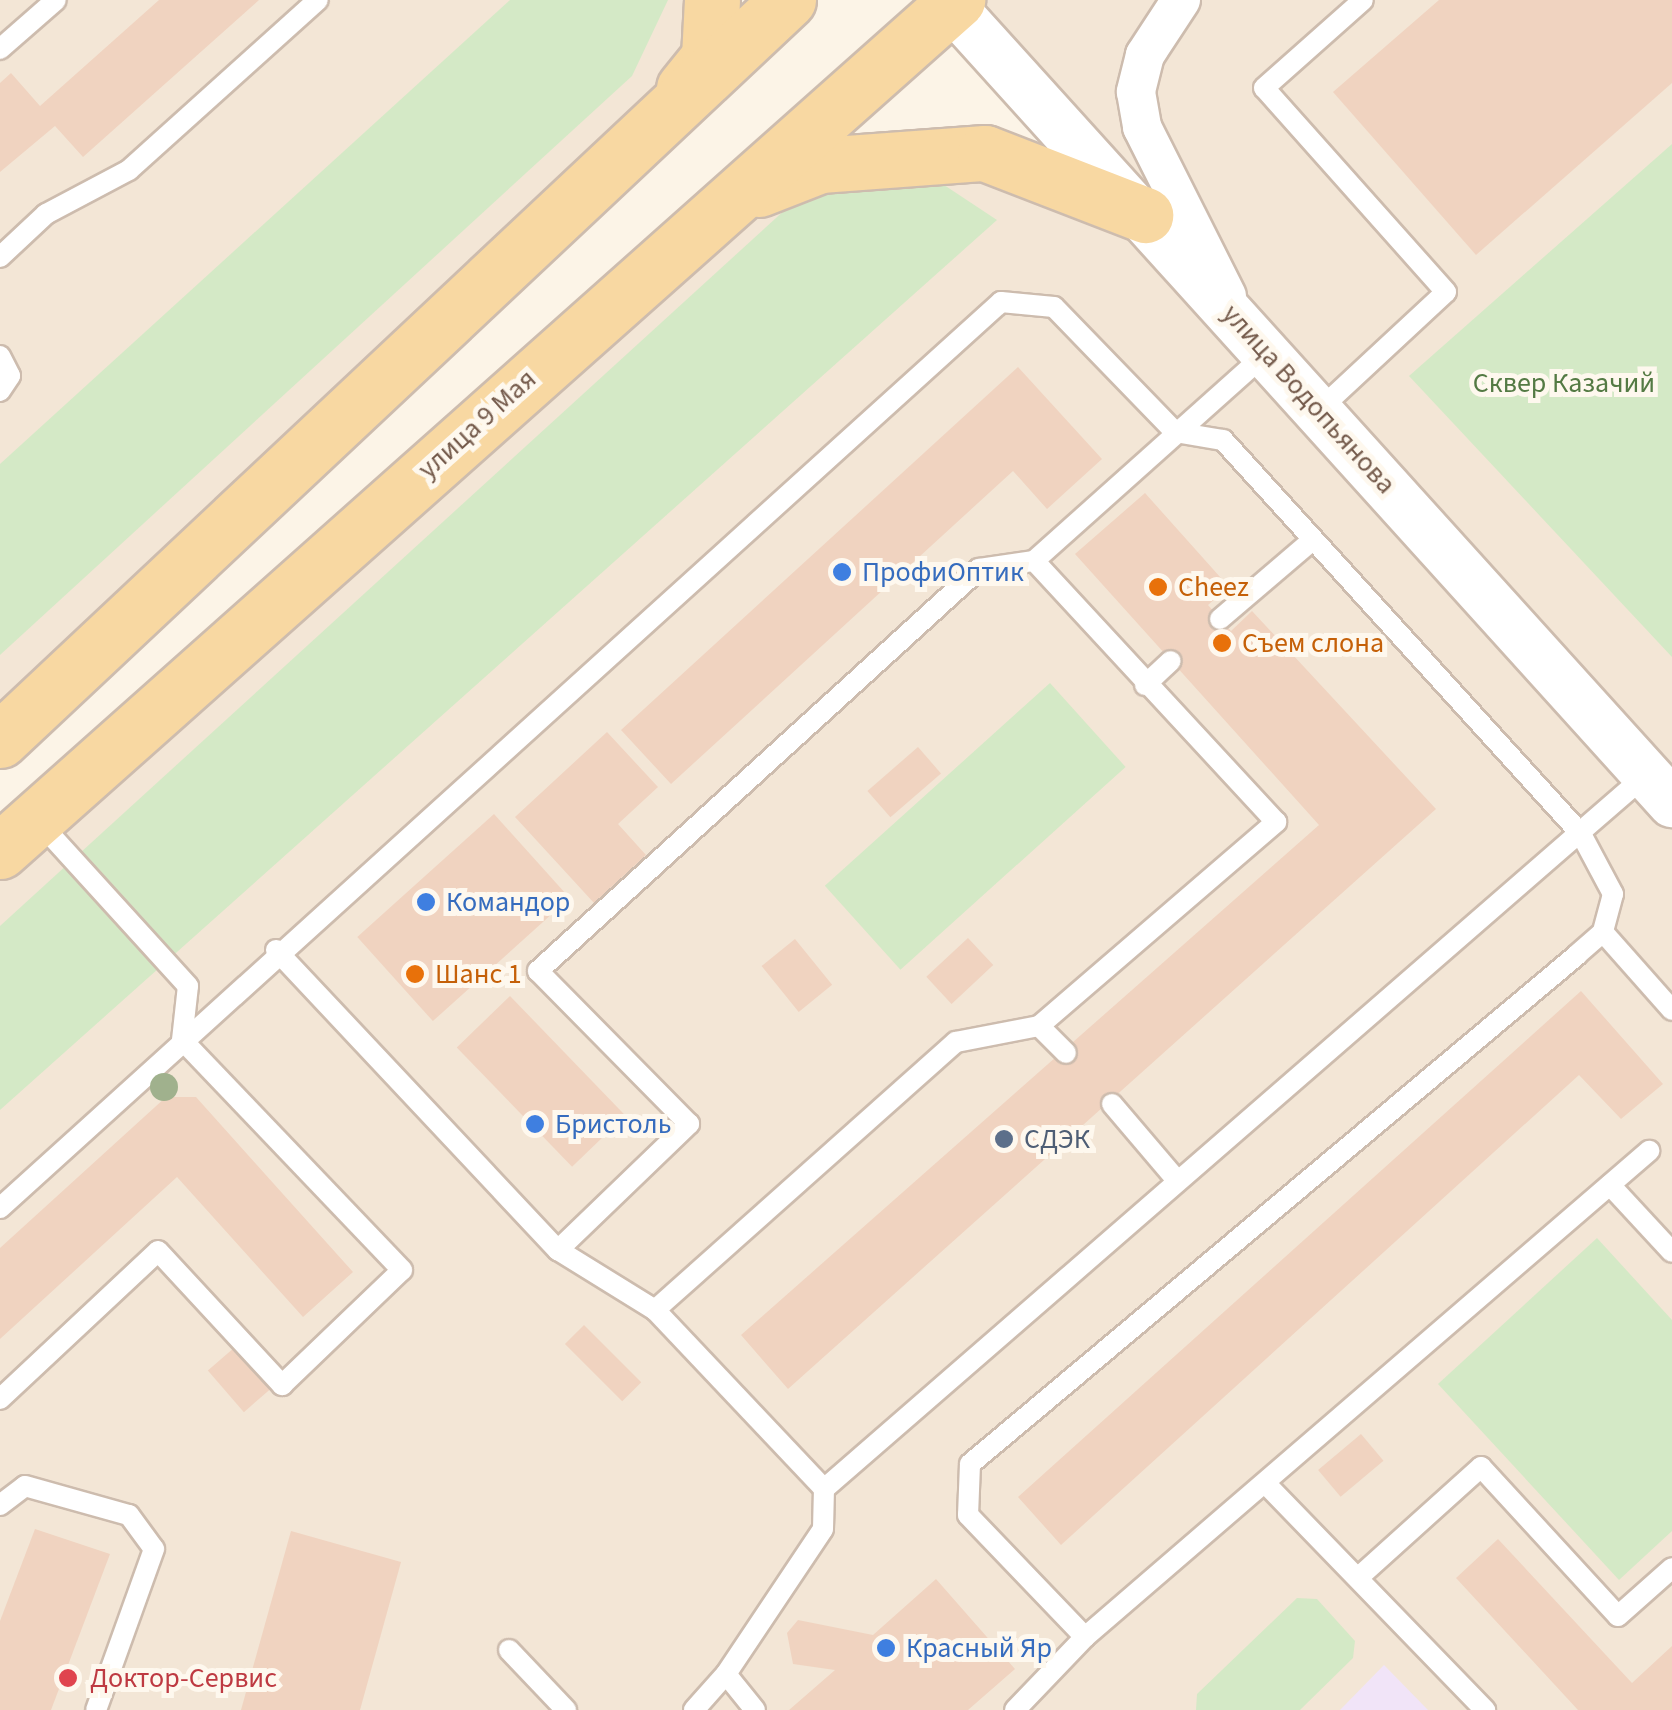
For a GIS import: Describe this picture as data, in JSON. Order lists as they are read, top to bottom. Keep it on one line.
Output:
{"streets":{"main road":["улица 9 Мая"],"street":["улица Водопьянова"]},"crossings":[["улица Водопьянова","улица 9 Мая"]],"parks":["Сквер Казачий"],"places":["ПрофиОптик","Cheez","Съем слона","Командор","Шанс 1","Бристоль","СДЭК","Красный Яр","Доктор-Сервис"]}
